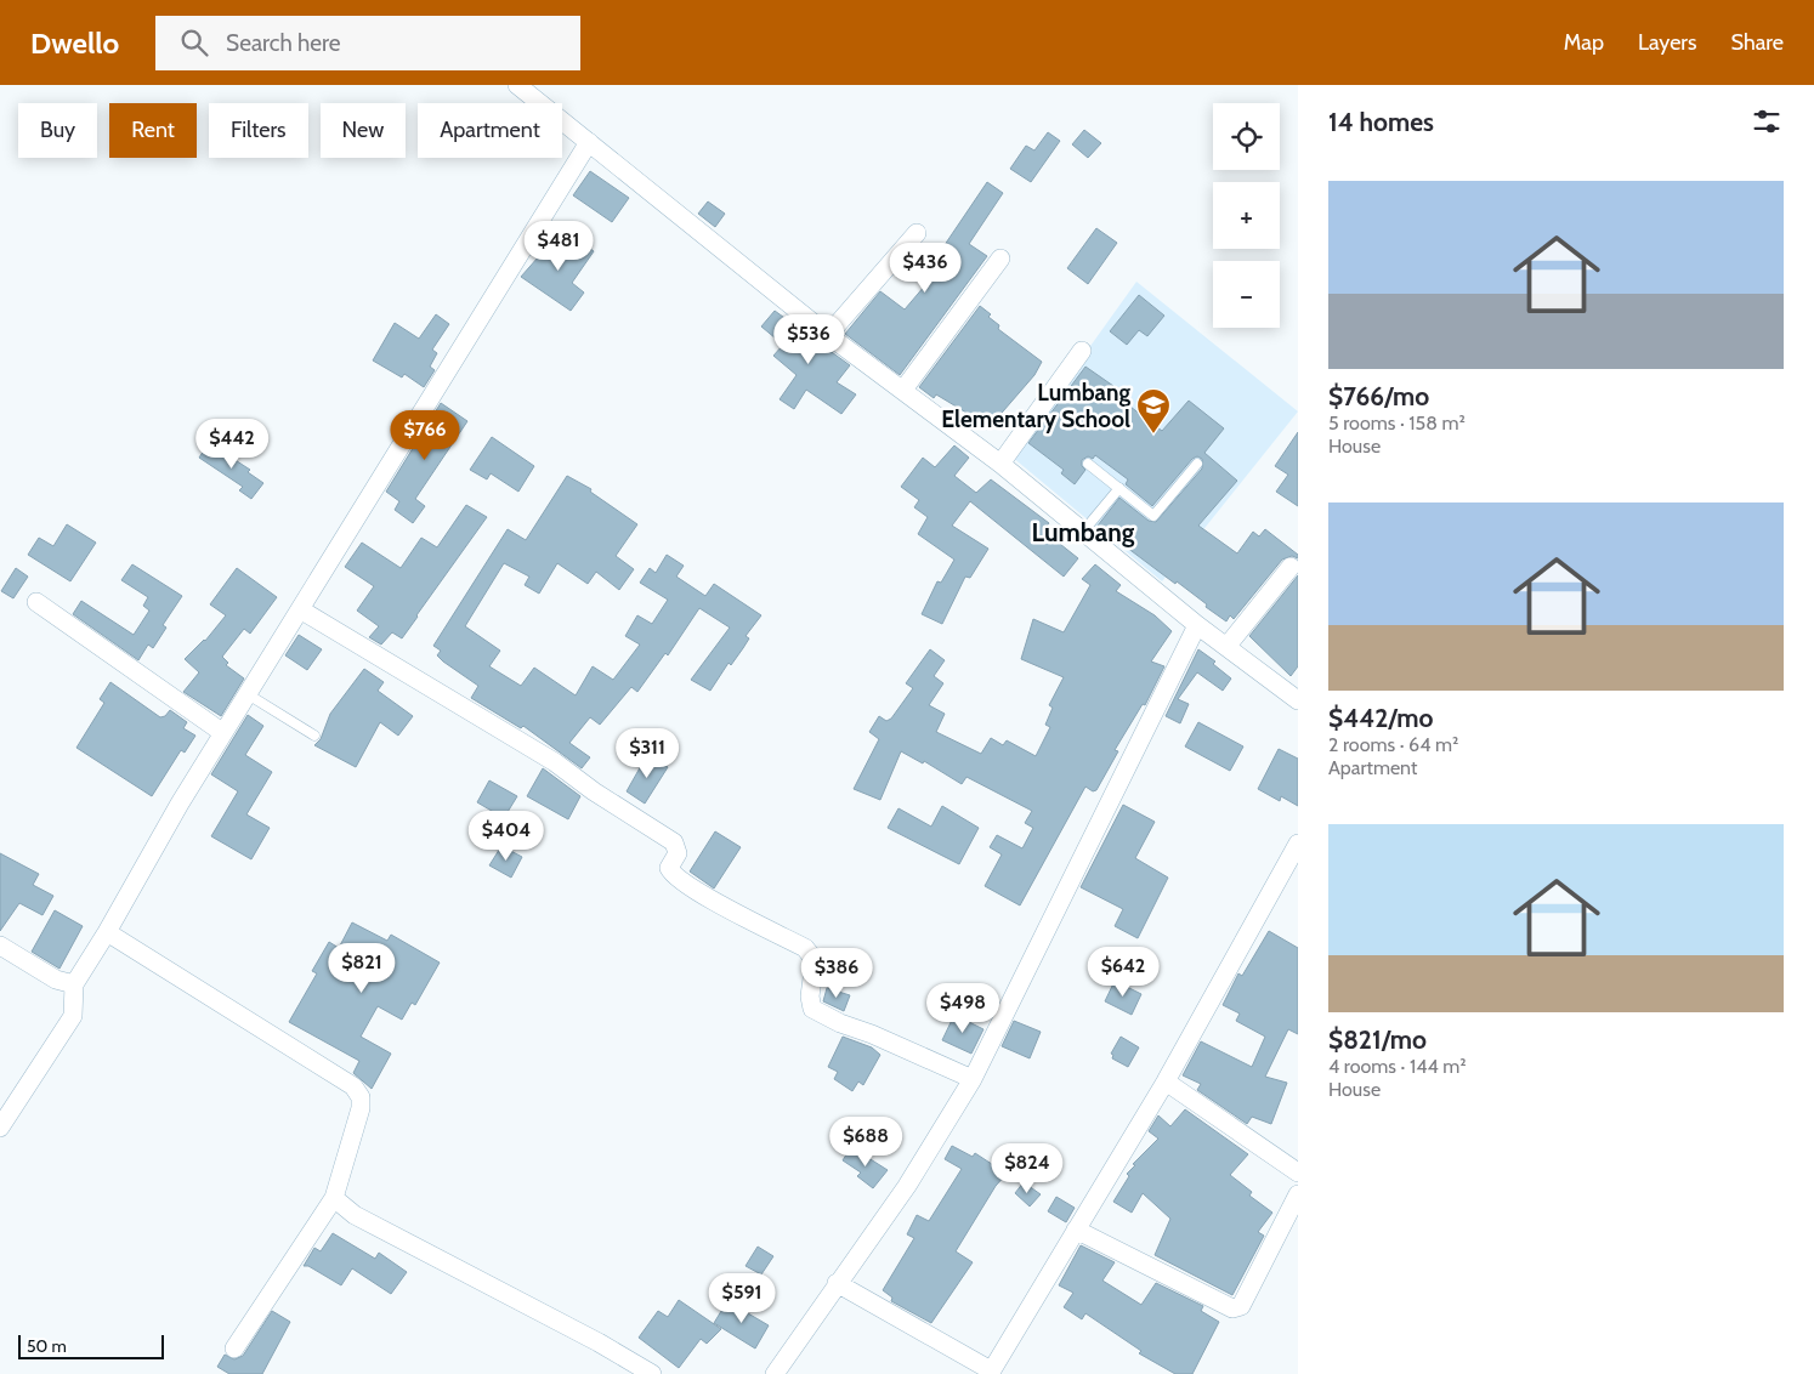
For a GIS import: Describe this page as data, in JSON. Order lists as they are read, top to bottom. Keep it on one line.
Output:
{"districts":["Lumbang"],"places":{"school or university":["Lumbang Elementary School"]},"scale_bar":"50 m","page":{"header":"Dwello","search":"Search here","nav":["Map","Layers","Share"],"heading":"14 homes","map_buttons":["+","−"],"chip":["Buy","Rent","Filters","New","Apartment"],"list":[{"name":"$766/mo","note":"5 rooms · 158 m² · House"},{"name":"$442/mo","note":"2 rooms · 64 m² · Apartment"},{"name":"$821/mo","note":"4 rooms · 144 m² · House"}],"price":["$481","$436","$536","$766","$442","$311","$404","$821","$642","$386","$498","$688","$824","$591"],"scale":"50 m"}}
